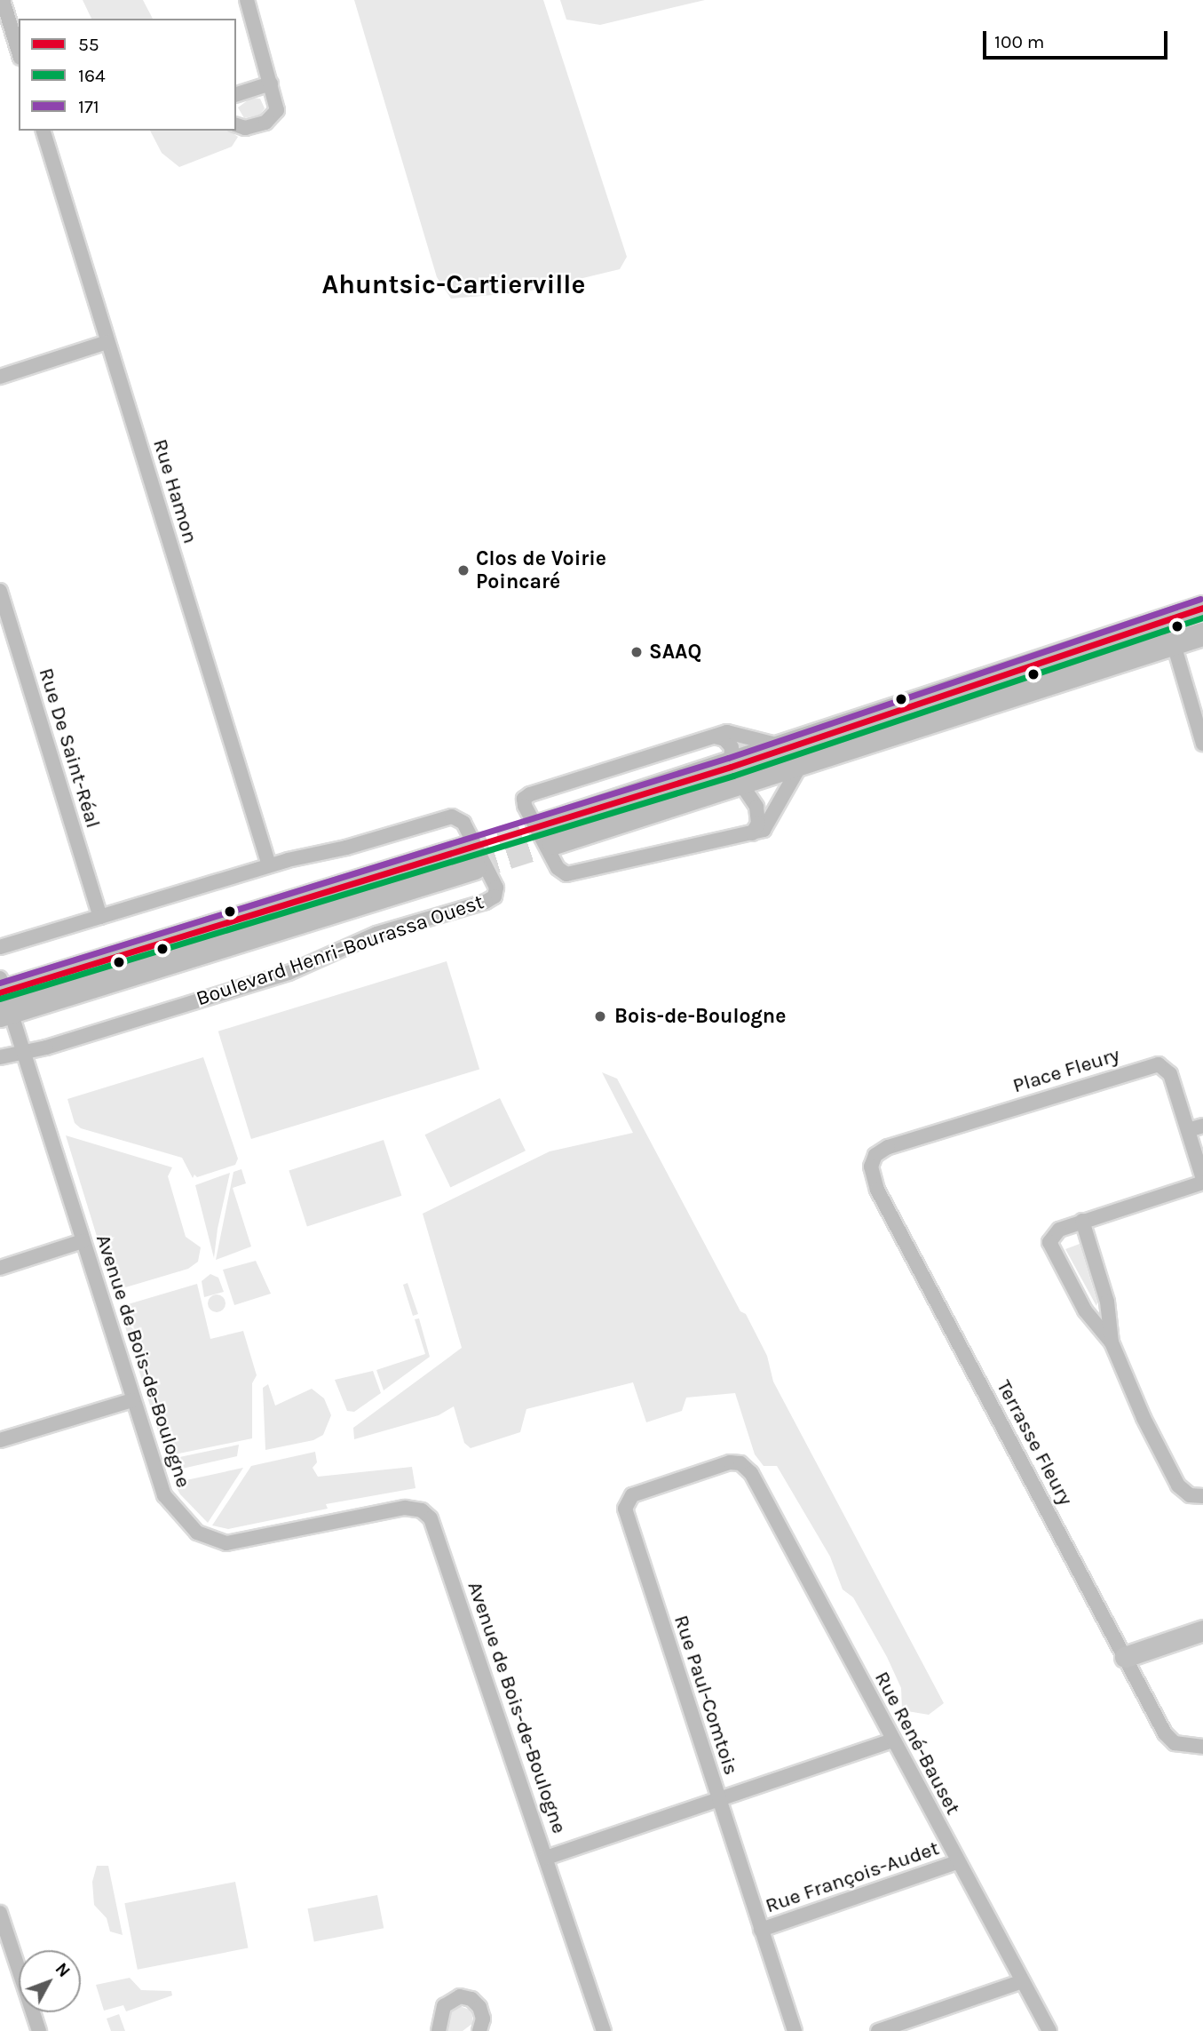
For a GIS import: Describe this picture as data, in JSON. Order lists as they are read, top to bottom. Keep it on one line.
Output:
{"streets":{"main road":["Boulevard Henri-Bourassa Ouest"],"street":["Rue Hamon","Rue De Saint-Réal","Place Fleury","Avenue de Bois-de-Boulogne","Terrasse Fleury","Rue Paul-Comtois","Rue René-Bauset","Rue François-Audet"]},"crossings":[["Rue Hamon","Boulevard Henri-Bourassa Ouest"],["Rue De Saint-Réal","Boulevard Henri-Bourassa Ouest"],["Boulevard Henri-Bourassa Ouest","Avenue de Bois-de-Boulogne"],["Place Fleury","Terrasse Fleury"],["Rue Paul-Comtois","Rue René-Bauset"],["Rue Paul-Comtois","Rue François-Audet"],["Rue René-Bauset","Rue François-Audet"]],"districts":["Ahuntsic-Cartierville"],"places":["Clos de Voirie Poincaré","SAAQ","Bois-de-Boulogne"],"lines":["transit line 171","transit line 55","transit line 164"],"legend":["55","164","171"],"scale_bar":"100 m","north":"top right"}
